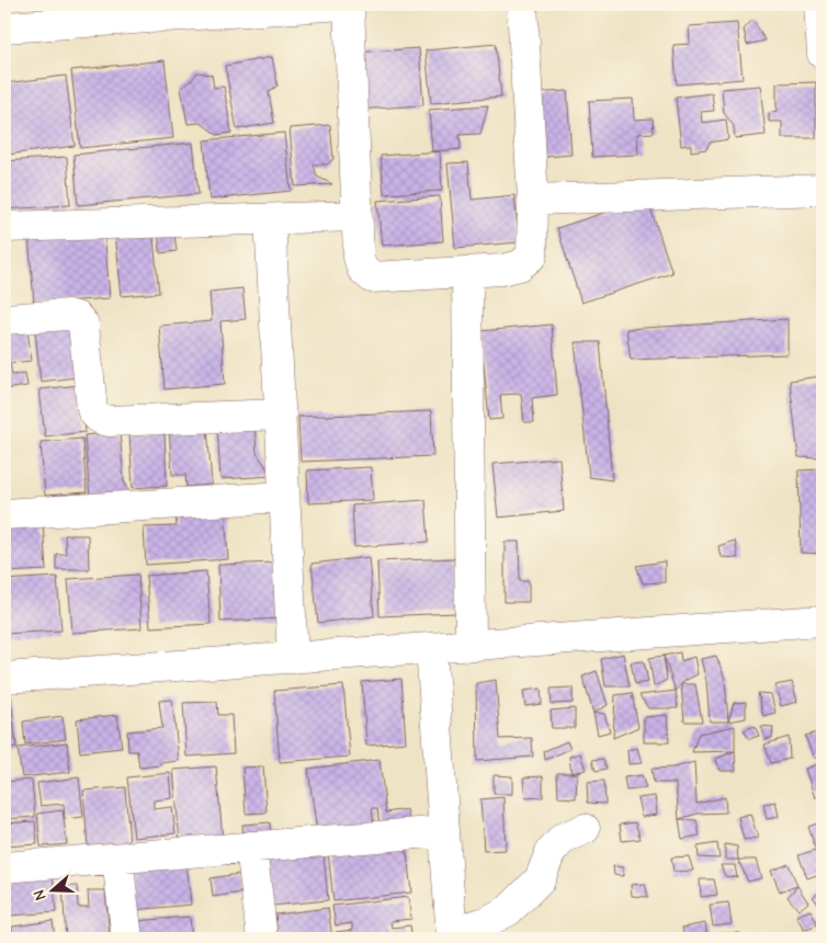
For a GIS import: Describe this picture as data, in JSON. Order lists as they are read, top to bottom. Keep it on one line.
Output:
{"north":"left"}
